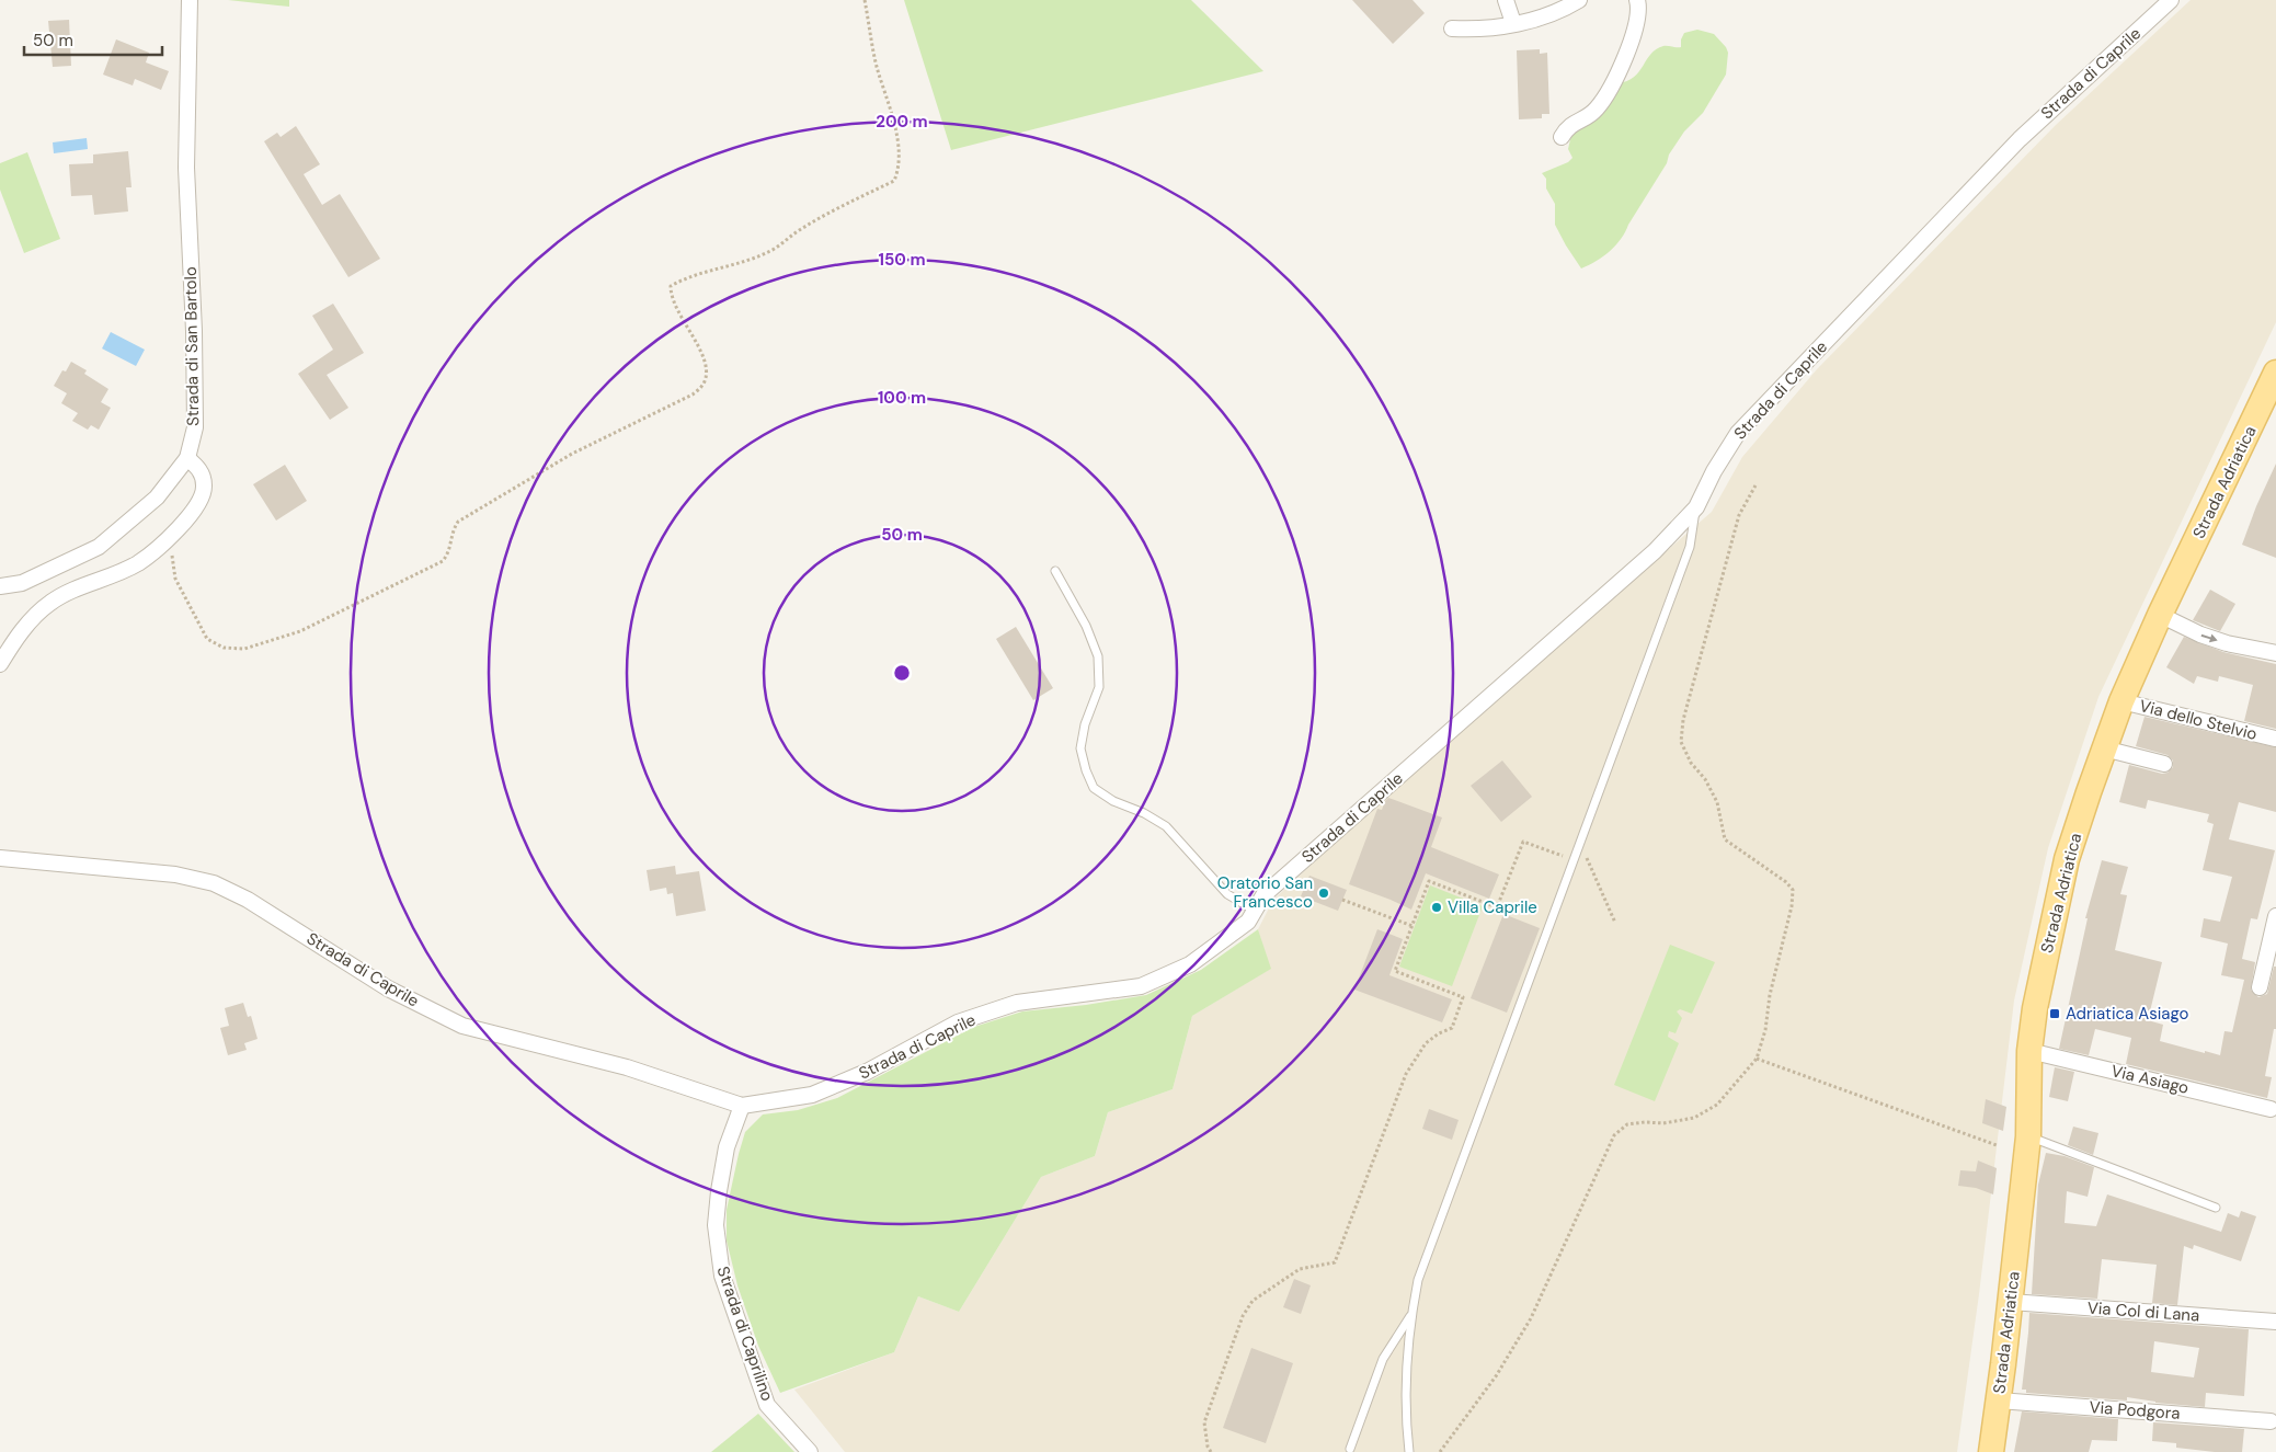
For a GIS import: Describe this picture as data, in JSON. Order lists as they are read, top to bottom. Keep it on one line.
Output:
{"streets":{"main road":["Strada Adriatica"],"street":["Strada di Caprile","Strada di San Bartolo","Via dello Stelvio","Via Asiago","Via Col di Lana","Strada di Caprilino","Via Podgora"]},"crossings":[["Strada di Caprile","Strada di Caprilino"],["Strada Adriatica","Via dello Stelvio"],["Strada Adriatica","Via Asiago"],["Strada Adriatica","Via Col di Lana"],["Strada Adriatica","Via Podgora"]],"places":{"other":["Oratorio San Francesco","Villa Caprile"],"transit":["Adriatica Asiago"]},"scale_bar":"50 m","rings":["200 m","150 m","100 m","50 m"]}
